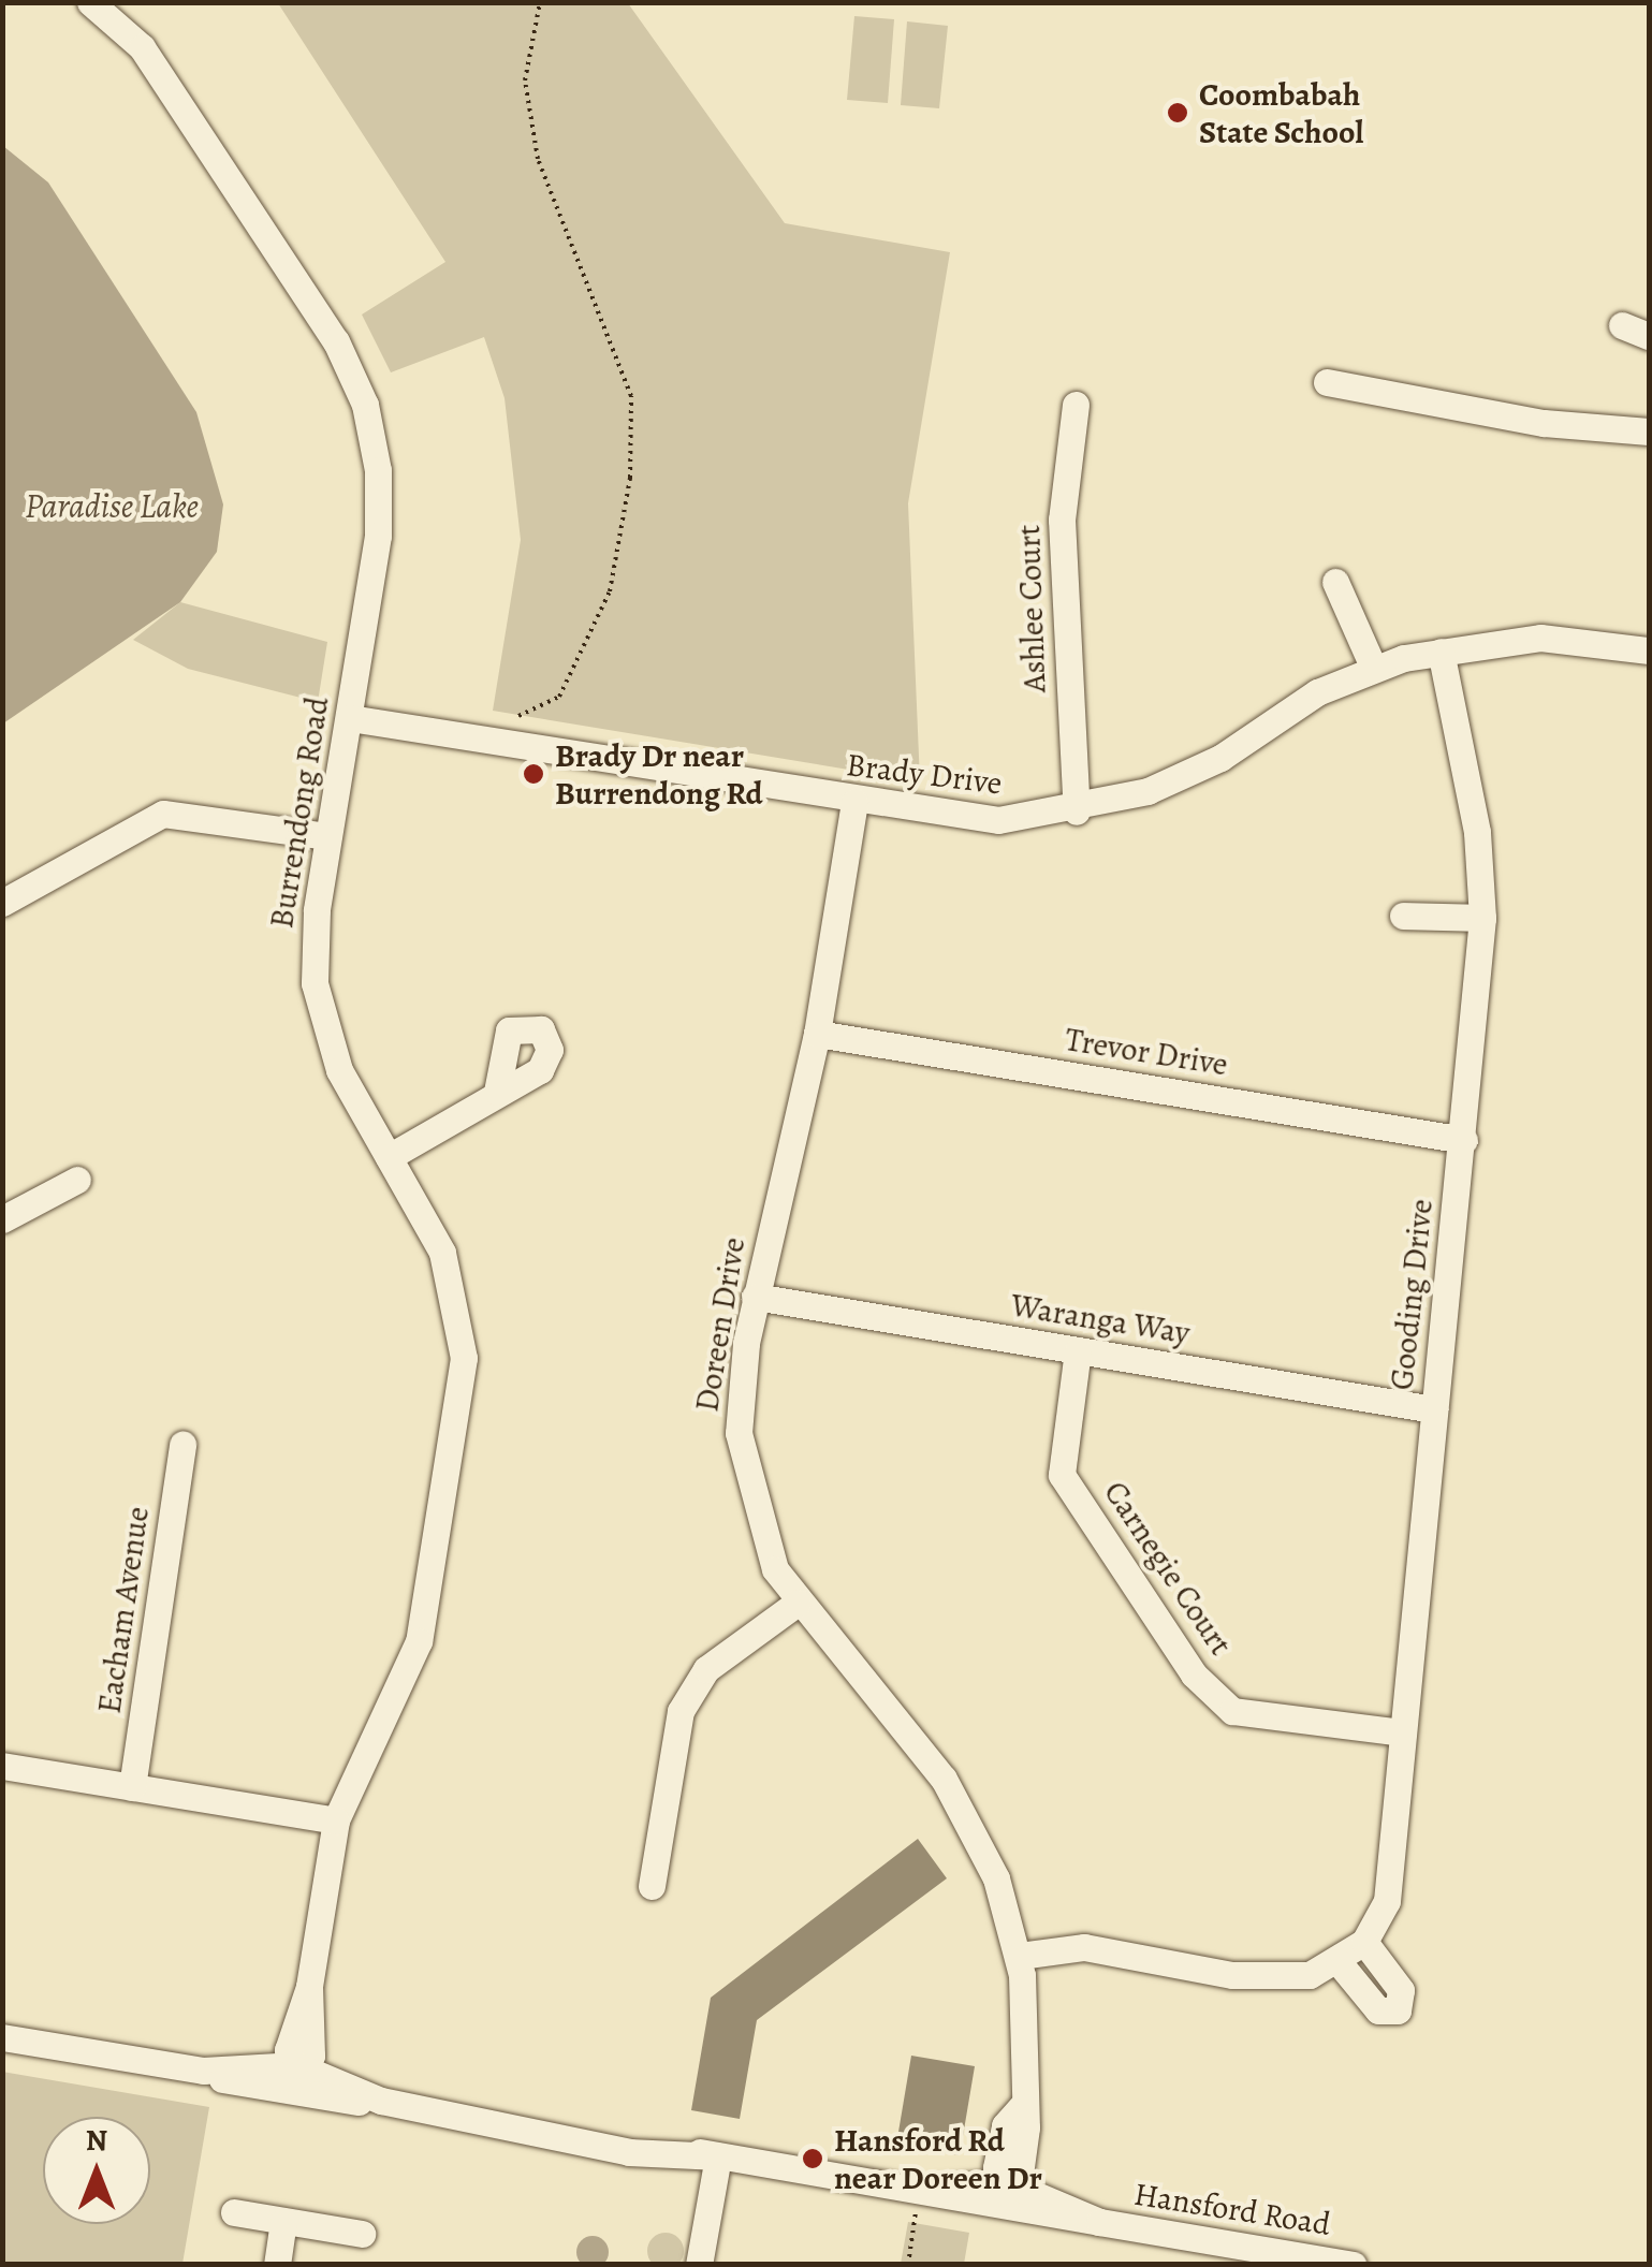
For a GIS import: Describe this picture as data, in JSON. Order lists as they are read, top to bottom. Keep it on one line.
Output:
{"streets":{"street":["Ashlee Court","Brady Drive","Burrendong Road","Trevor Drive","Gooding Drive","Waranga Way","Doreen Drive","Carnegie Court","Eacham Avenue","Hansford Road"]},"crossings":[["Ashlee Court","Brady Drive"],["Brady Drive","Burrendong Road"],["Brady Drive","Gooding Drive"],["Brady Drive","Doreen Drive"],["Burrendong Road","Hansford Road"],["Trevor Drive","Gooding Drive"],["Trevor Drive","Doreen Drive"],["Gooding Drive","Waranga Way"],["Gooding Drive","Doreen Drive"],["Gooding Drive","Carnegie Court"],["Waranga Way","Doreen Drive"],["Waranga Way","Carnegie Court"],["Doreen Drive","Hansford Road"]],"water":["Paradise Lake"],"places":["Coombabah State School","Brady Dr near Burrendong Rd","Hansford Rd near Doreen Dr"],"north":"top"}
